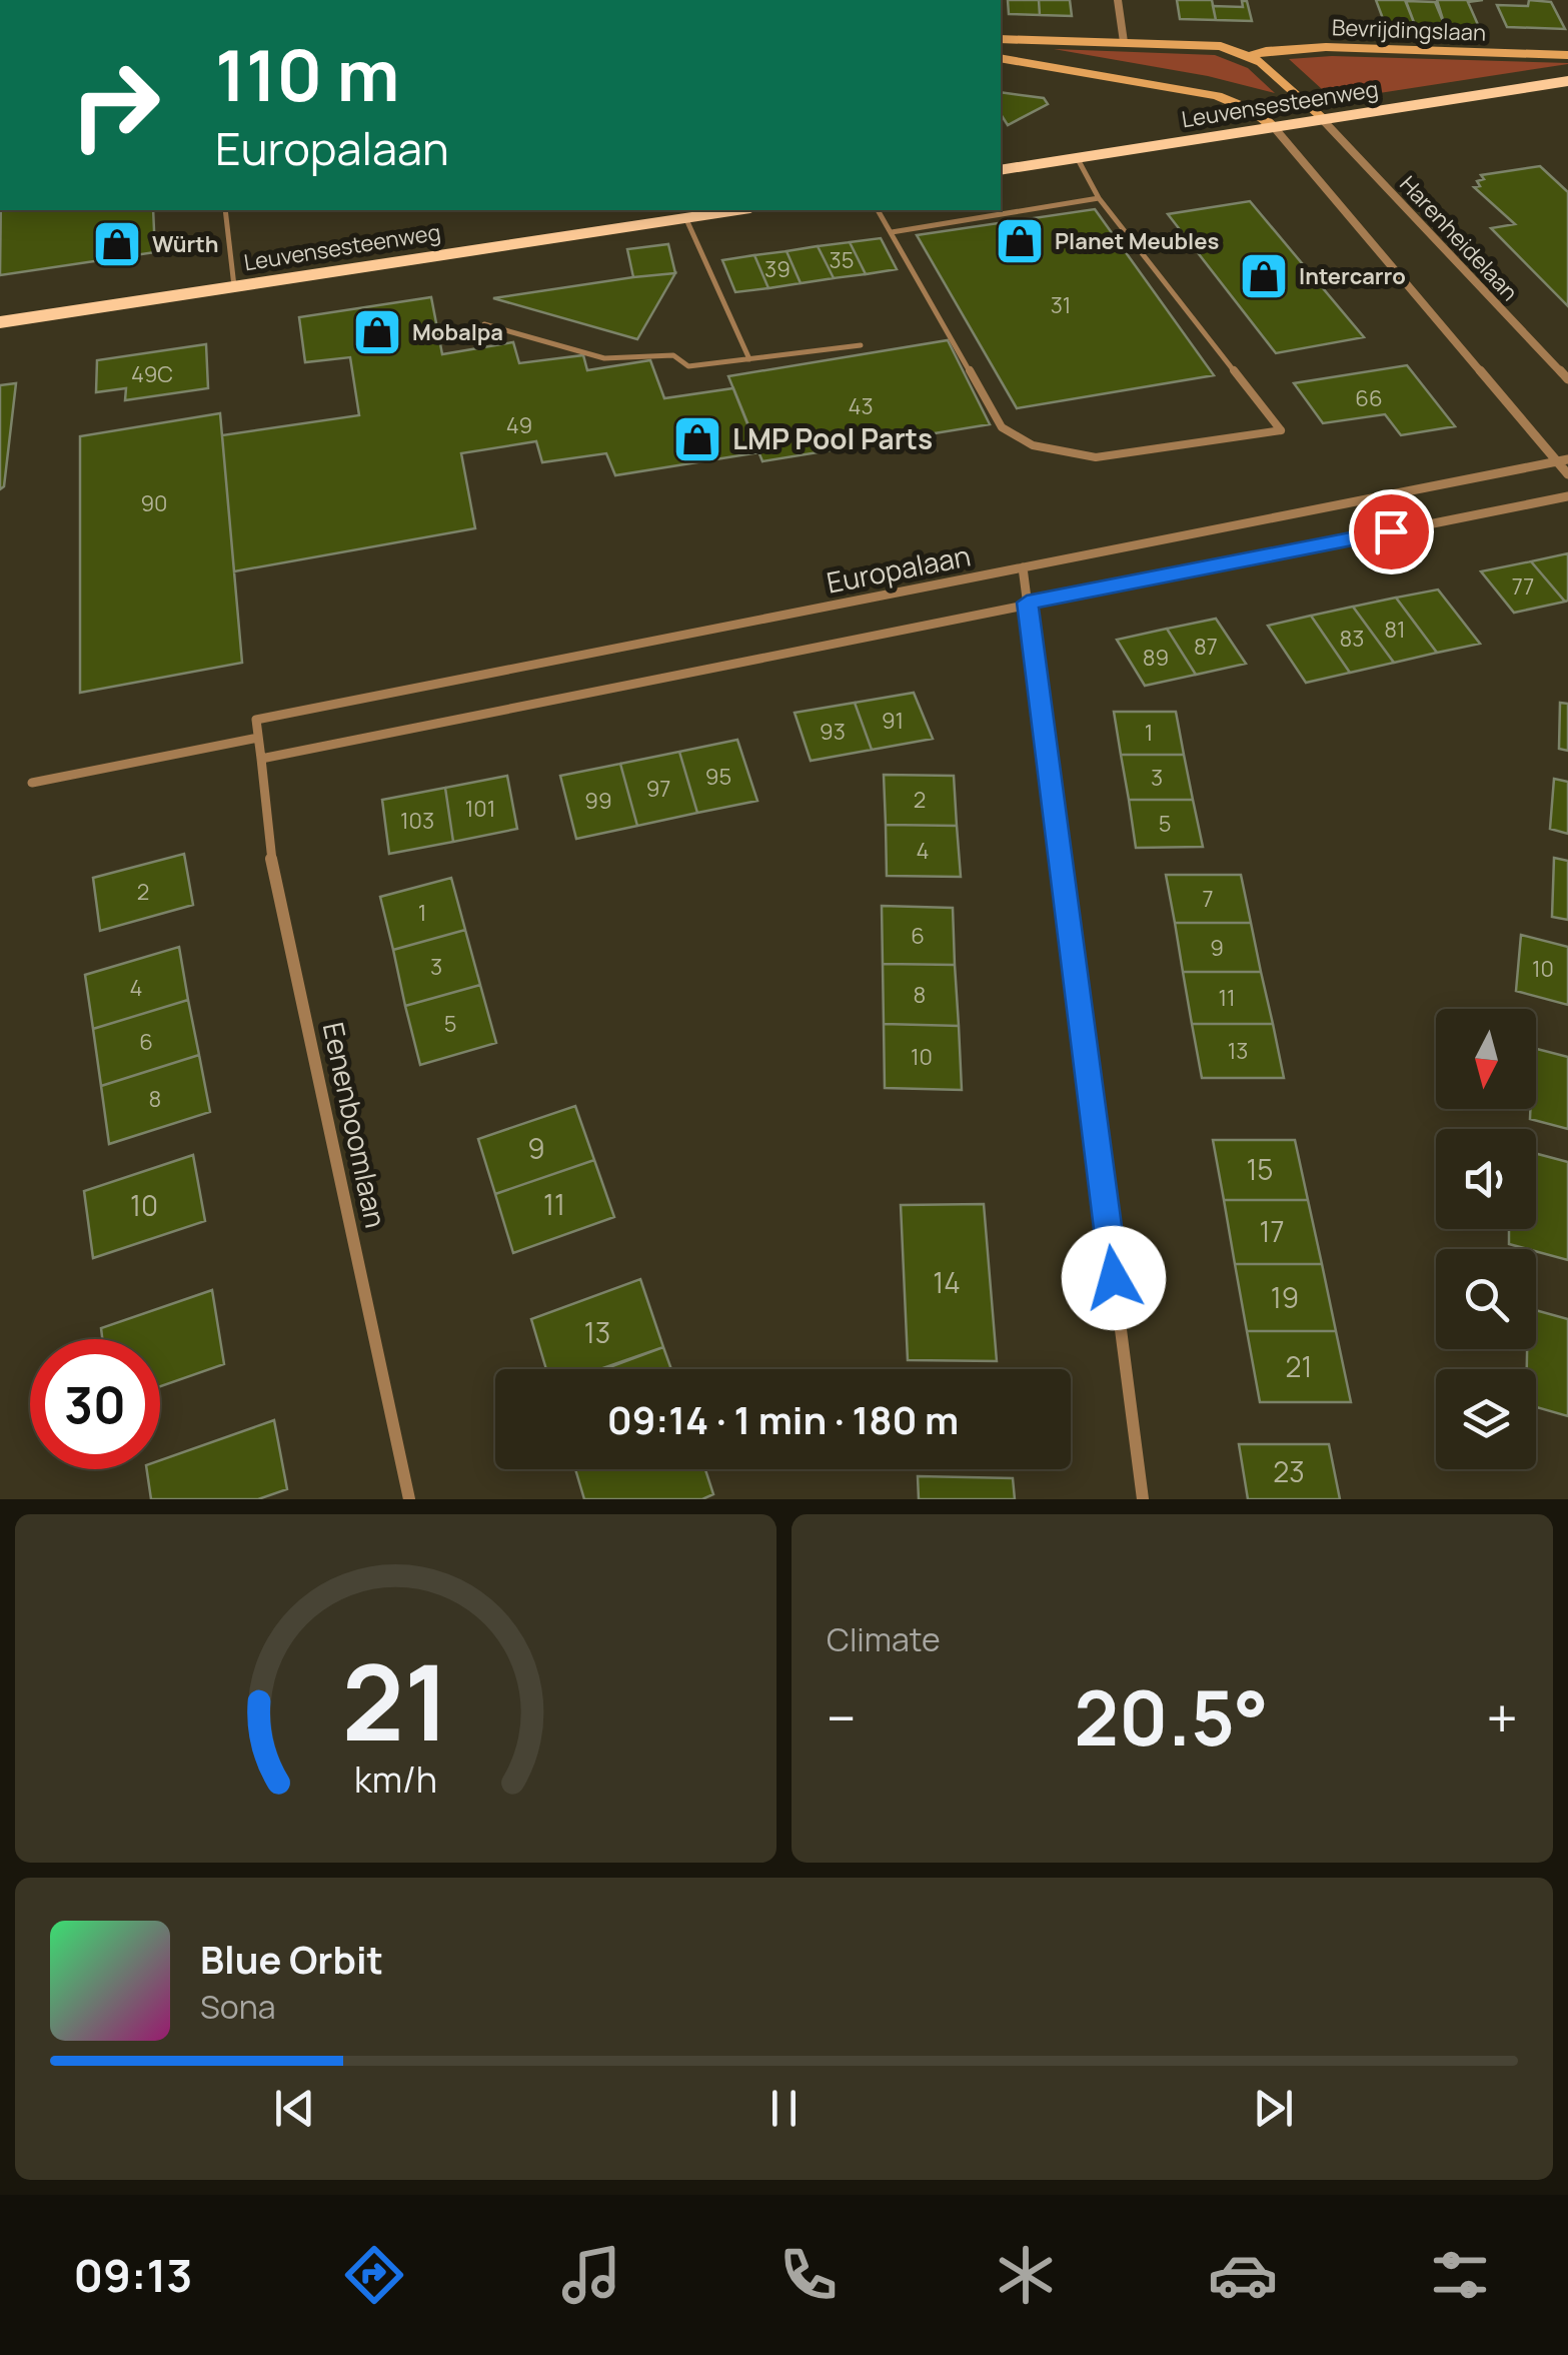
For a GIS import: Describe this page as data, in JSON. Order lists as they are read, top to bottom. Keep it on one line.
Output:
{"streets":{"main road":["Leuvensesteenweg"],"street":["Bevrijdingslaan","Harenheidelaan","Europalaan","Eenenboomlaan"]},"crossings":[["Bevrijdingslaan","Leuvensesteenweg"],["Bevrijdingslaan","Harenheidelaan"],["Leuvensesteenweg","Harenheidelaan"],["Europalaan","Eenenboomlaan"]],"places":{"shop":["Planet Meubles","Würth","Intercarro","Mobalpa","LMP Pool Parts"]},"house_numbers":["35","39","31","49C","66","43","49","90","77","81","83","87","89","91","93","1","95","3","97","2","99","101","103","5","4","2","7","1","6","9","3","10","4","8","11","5","6","13","10","8","9","15","11","10","17","14","19","13","21","23"],"north":"bottom","page":{"turn":["110 m","Europalaan"],"limit":"30","trip":"09:14 · 1 min · 180 m","tile":"Climate","heat":["−","20.5°","+"],"song":["Blue Orbit","Sona"],"tabs":"09:13","gauge":["21","km/h"]}}
